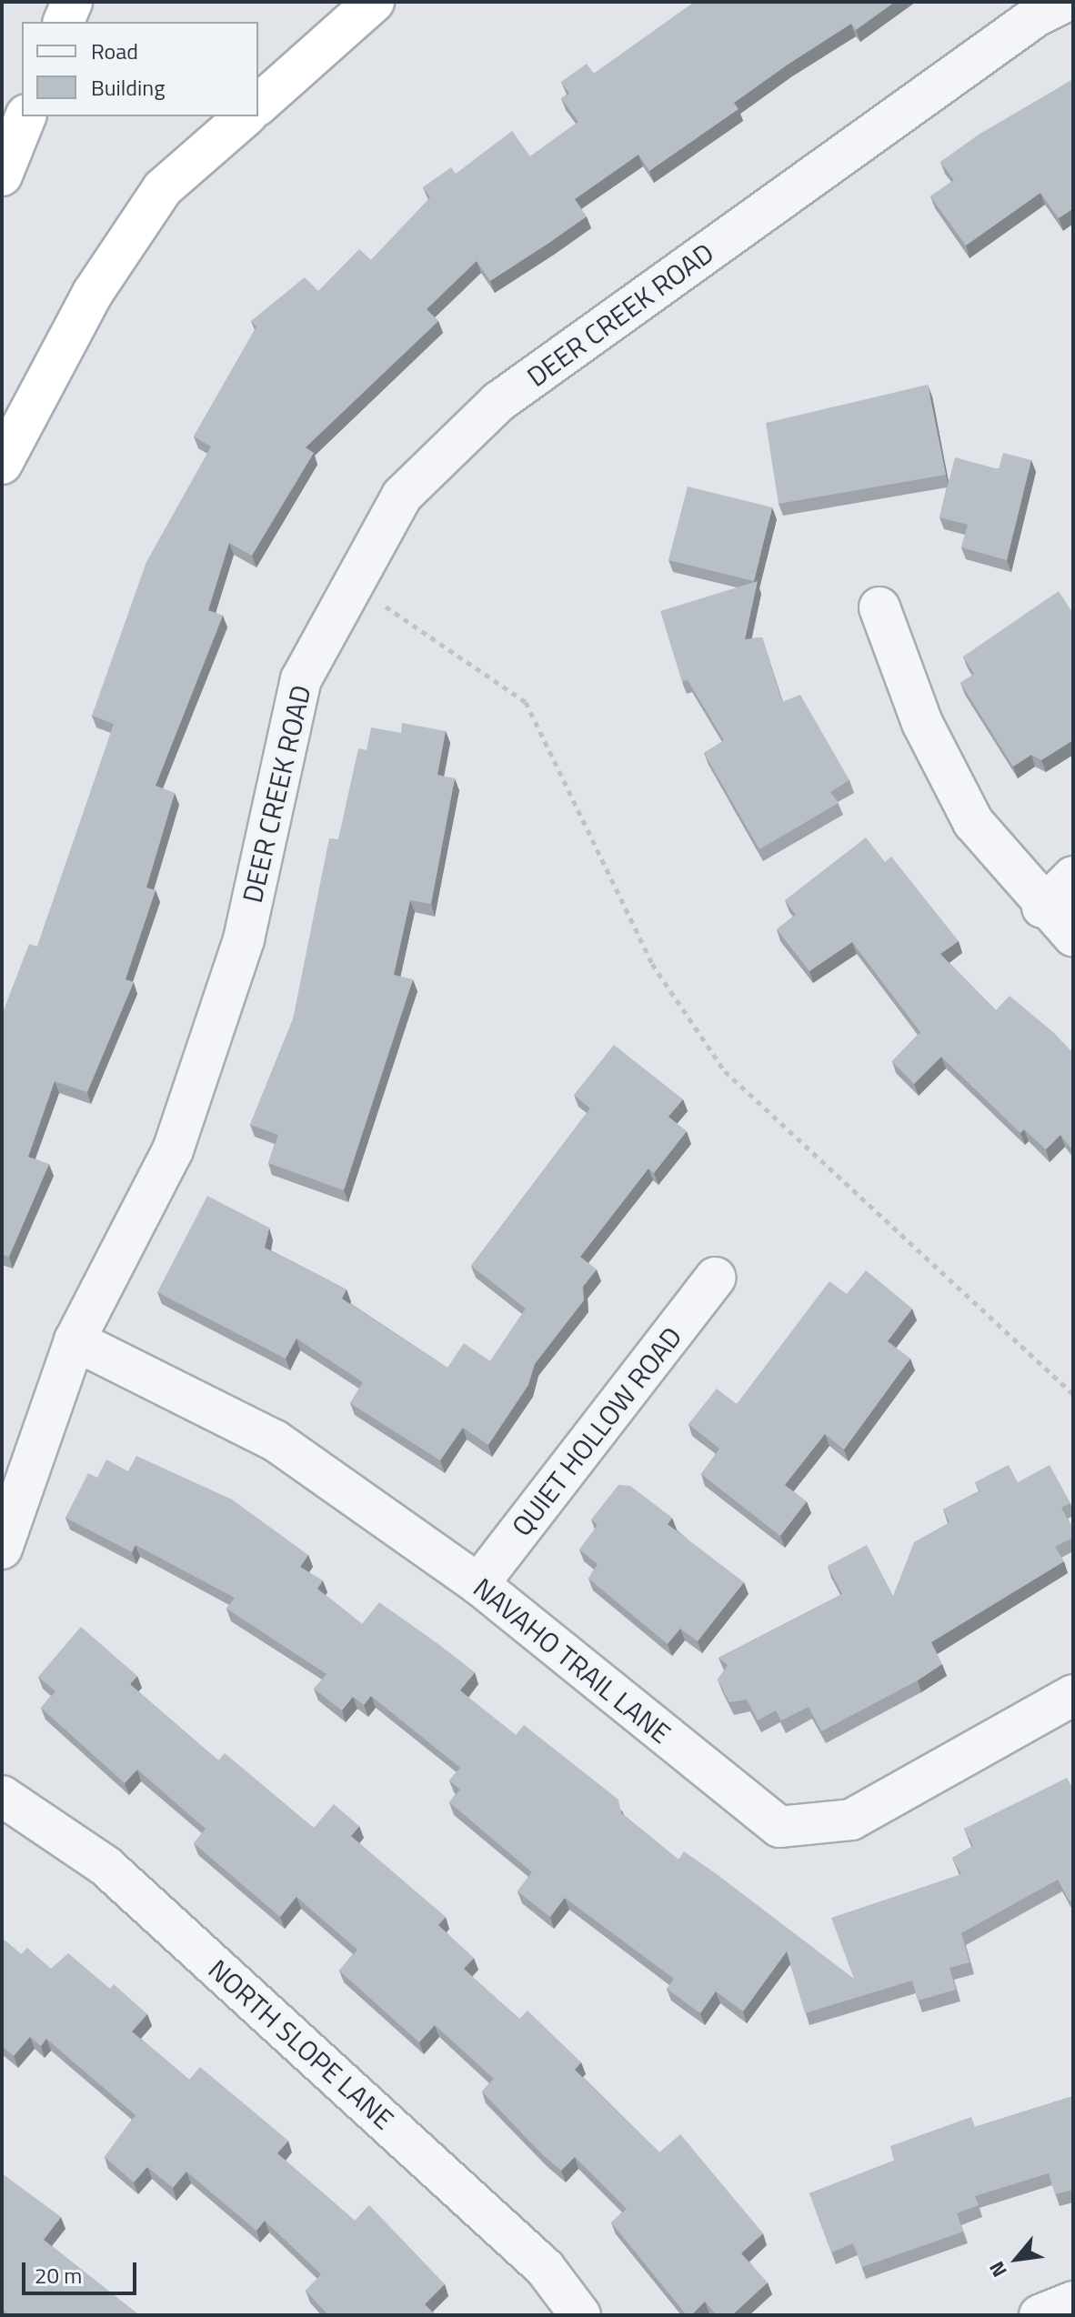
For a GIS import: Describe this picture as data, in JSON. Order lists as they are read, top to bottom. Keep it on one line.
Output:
{"streets":{"street":["DEER CREEK ROAD","QUIET HOLLOW ROAD","NAVAHO TRAIL LANE","NORTH SLOPE LANE"]},"crossings":[["DEER CREEK ROAD","NAVAHO TRAIL LANE"],["QUIET HOLLOW ROAD","NAVAHO TRAIL LANE"]],"legend":["Road","Building"],"scale_bar":"20 m","north":"bottom left"}
